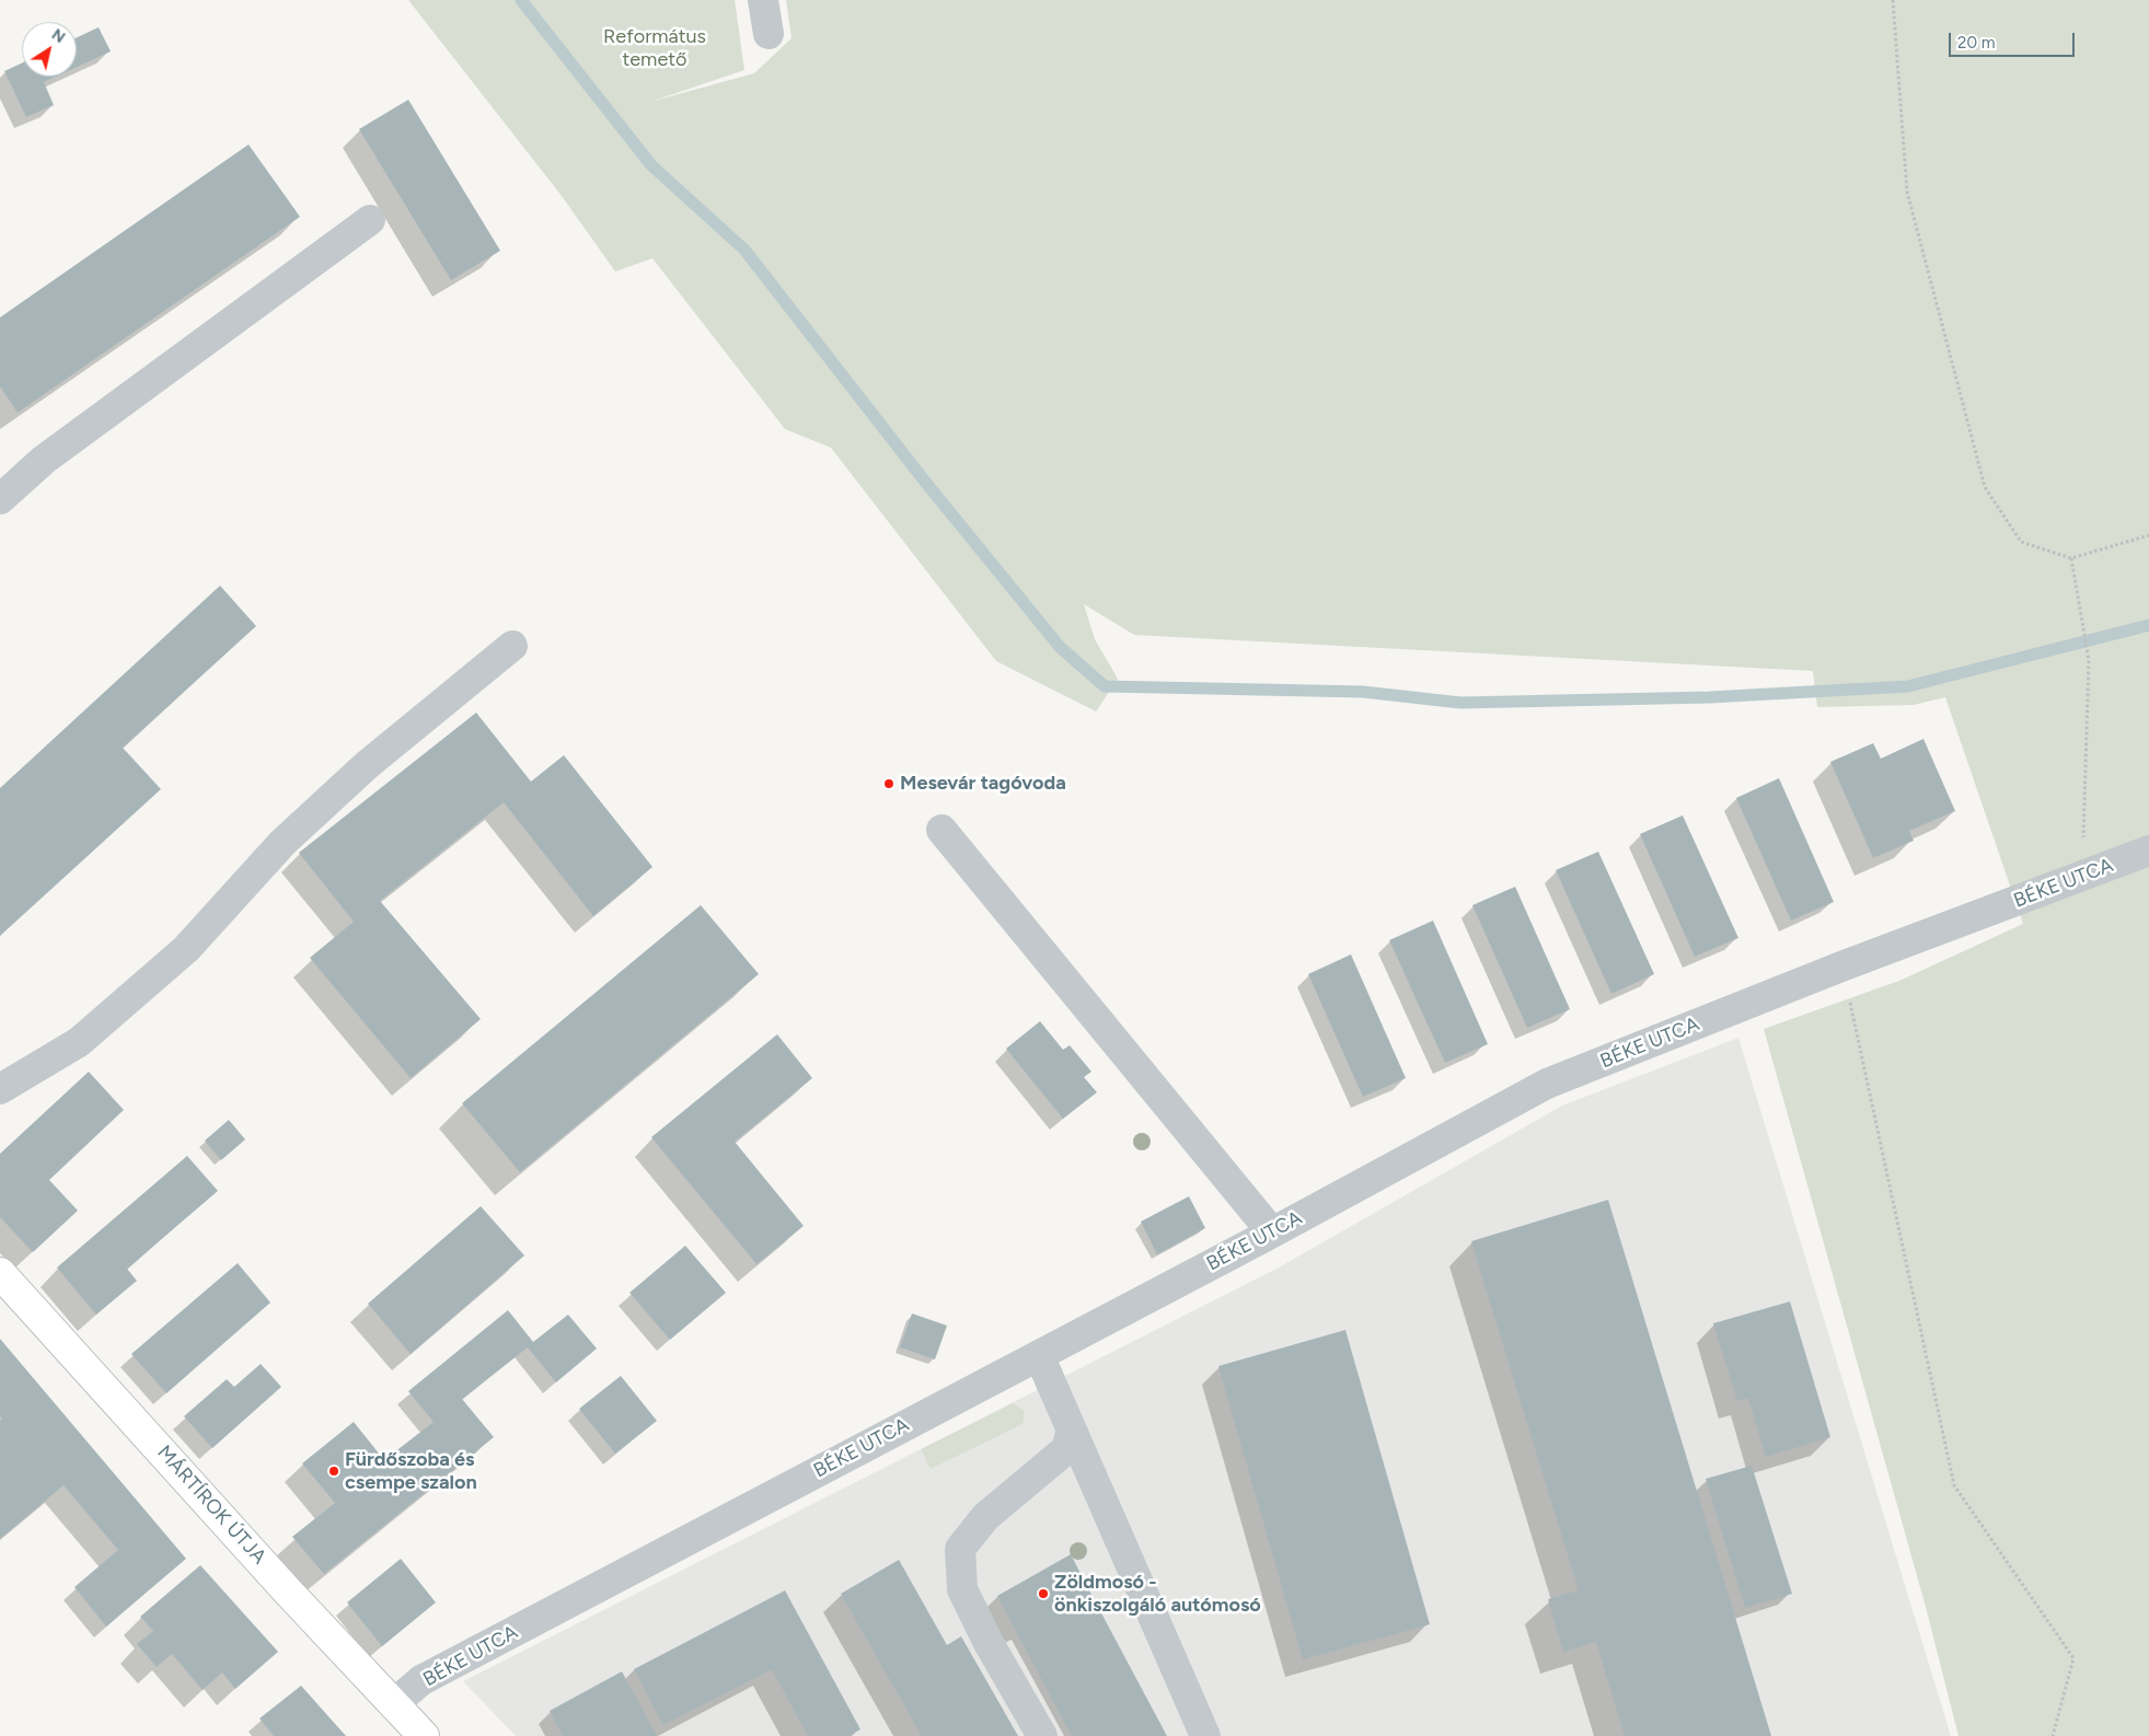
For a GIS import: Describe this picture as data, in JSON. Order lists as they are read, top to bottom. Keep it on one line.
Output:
{"streets":{"main road":["MÁRTÍROK ÚTJA"],"street":["BÉKE UTCA"]},"crossings":[["BÉKE UTCA","MÁRTÍROK ÚTJA"]],"parks":["Református temető"],"places":["Mesevár tagóvoda","Fürdőszoba és csempe szalon","Zöldmosó - önkiszolgáló autómosó"],"scale_bar":"20 m","north":"top right"}
